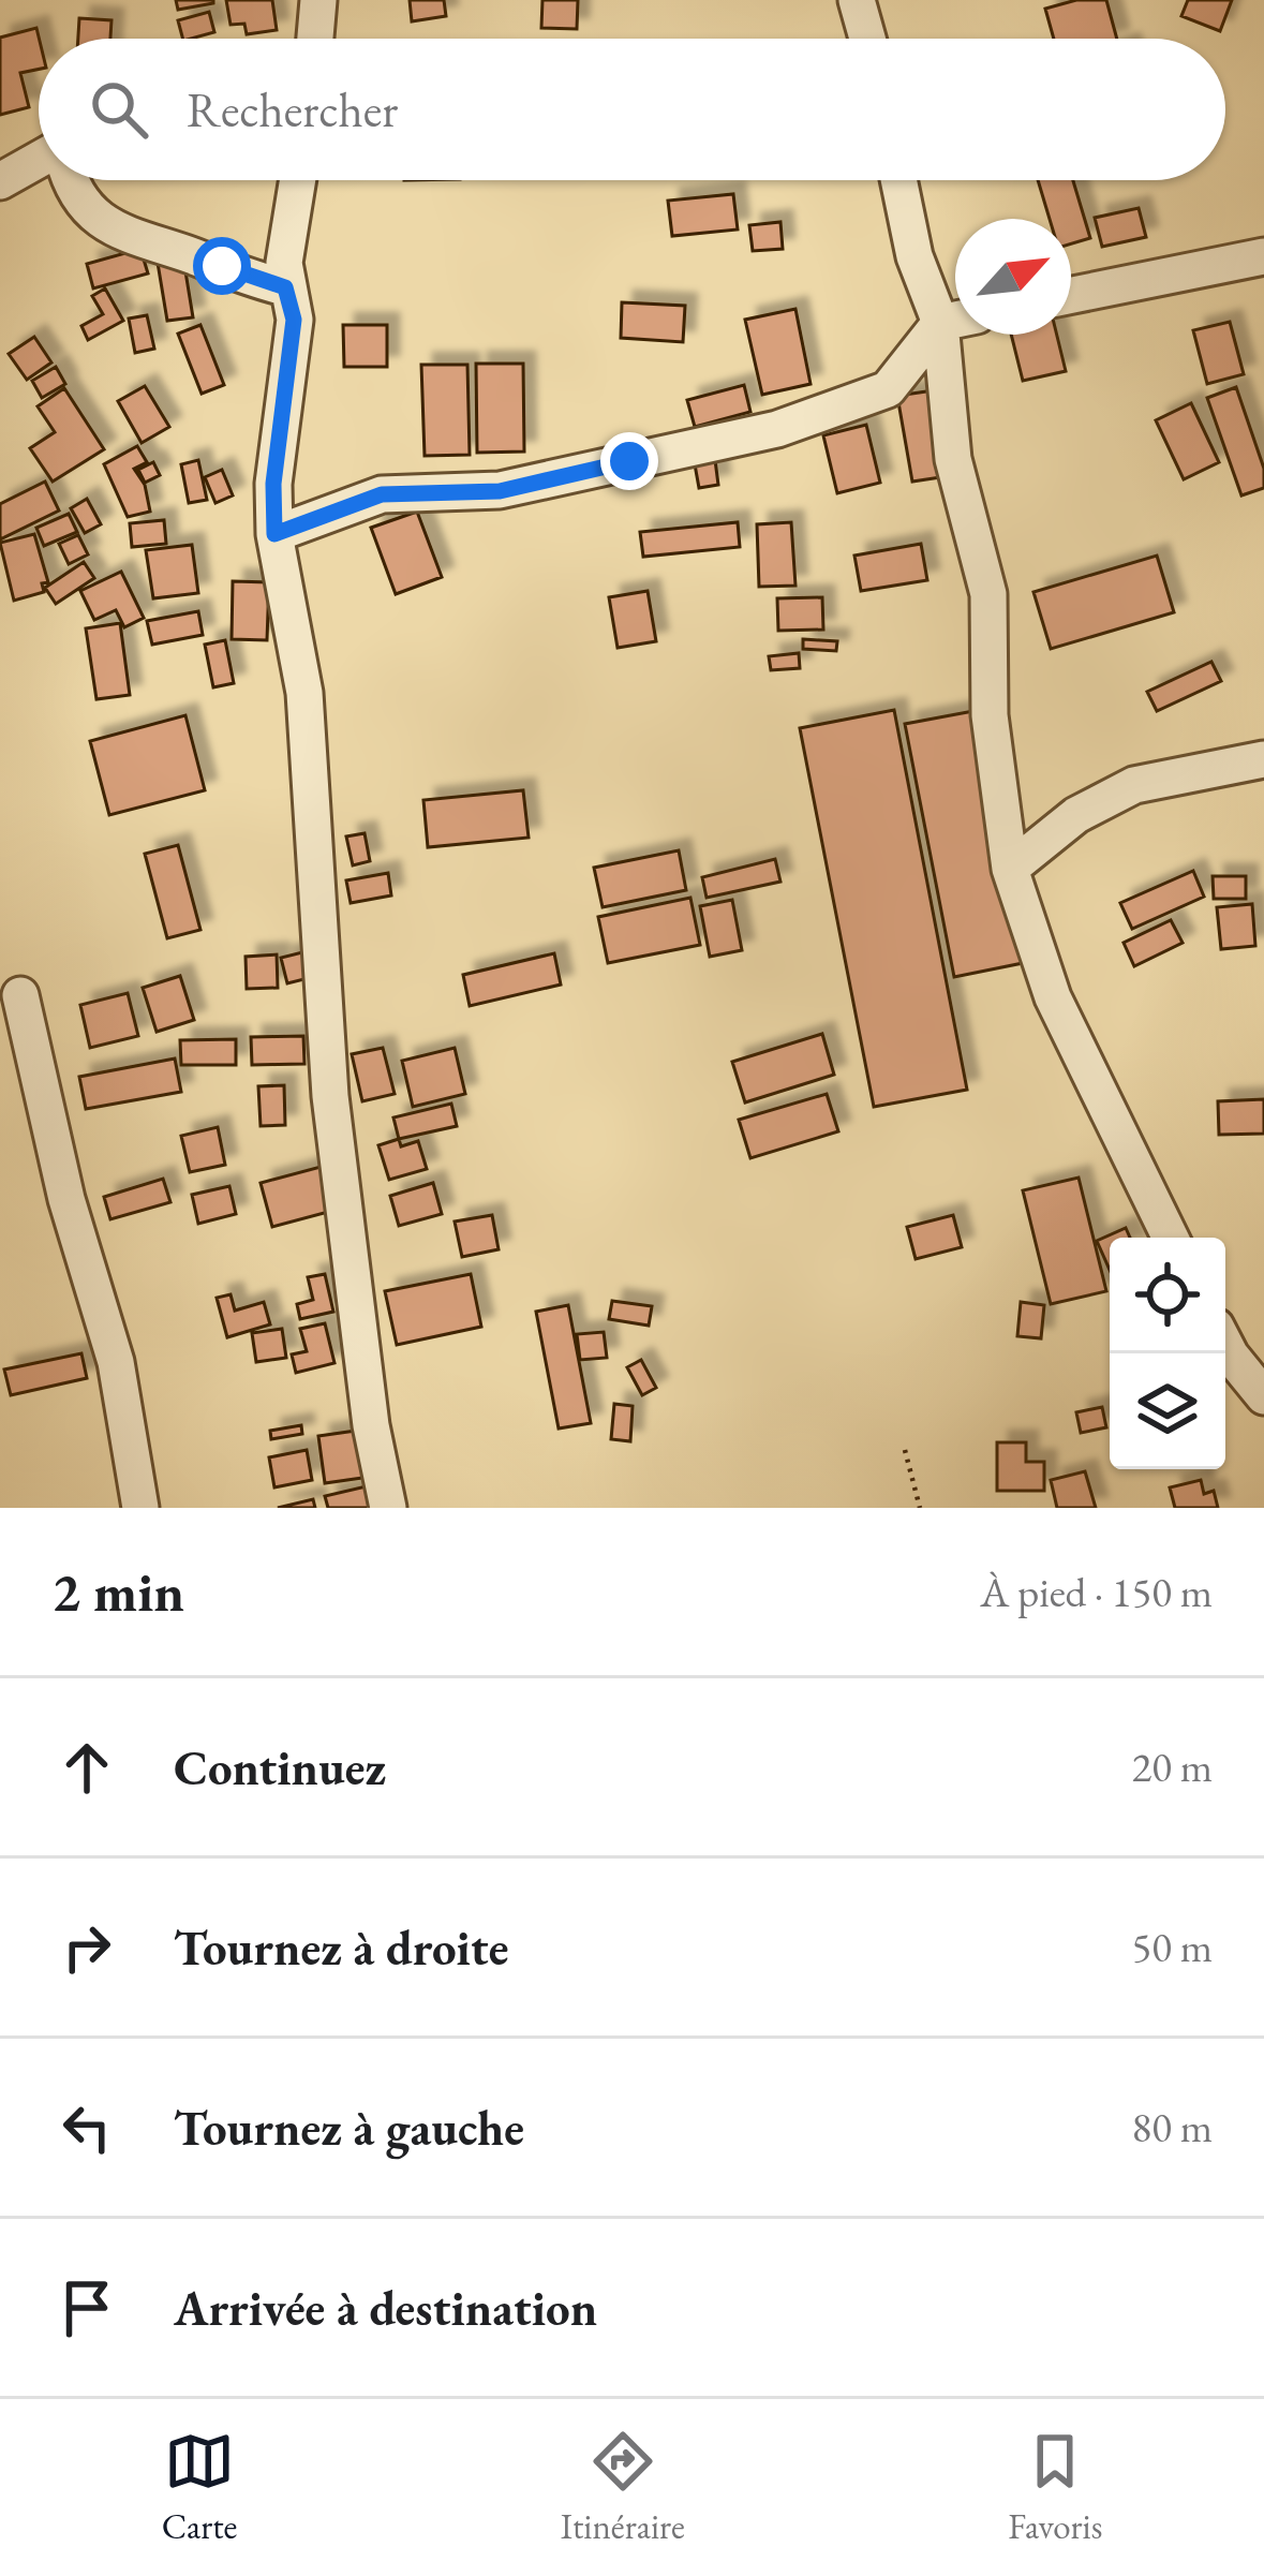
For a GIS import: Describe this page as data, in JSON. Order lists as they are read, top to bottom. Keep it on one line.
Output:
{"north":"top right","page":{"search":"Rechercher","heading":["2 min","À pied · 150 m"],"list":[["Continuez","20 m"],["Tournez à droite","50 m"],["Tournez à gauche","80 m"],"Arrivée à destination"],"nav":["Carte","Itinéraire","Favoris"]}}
